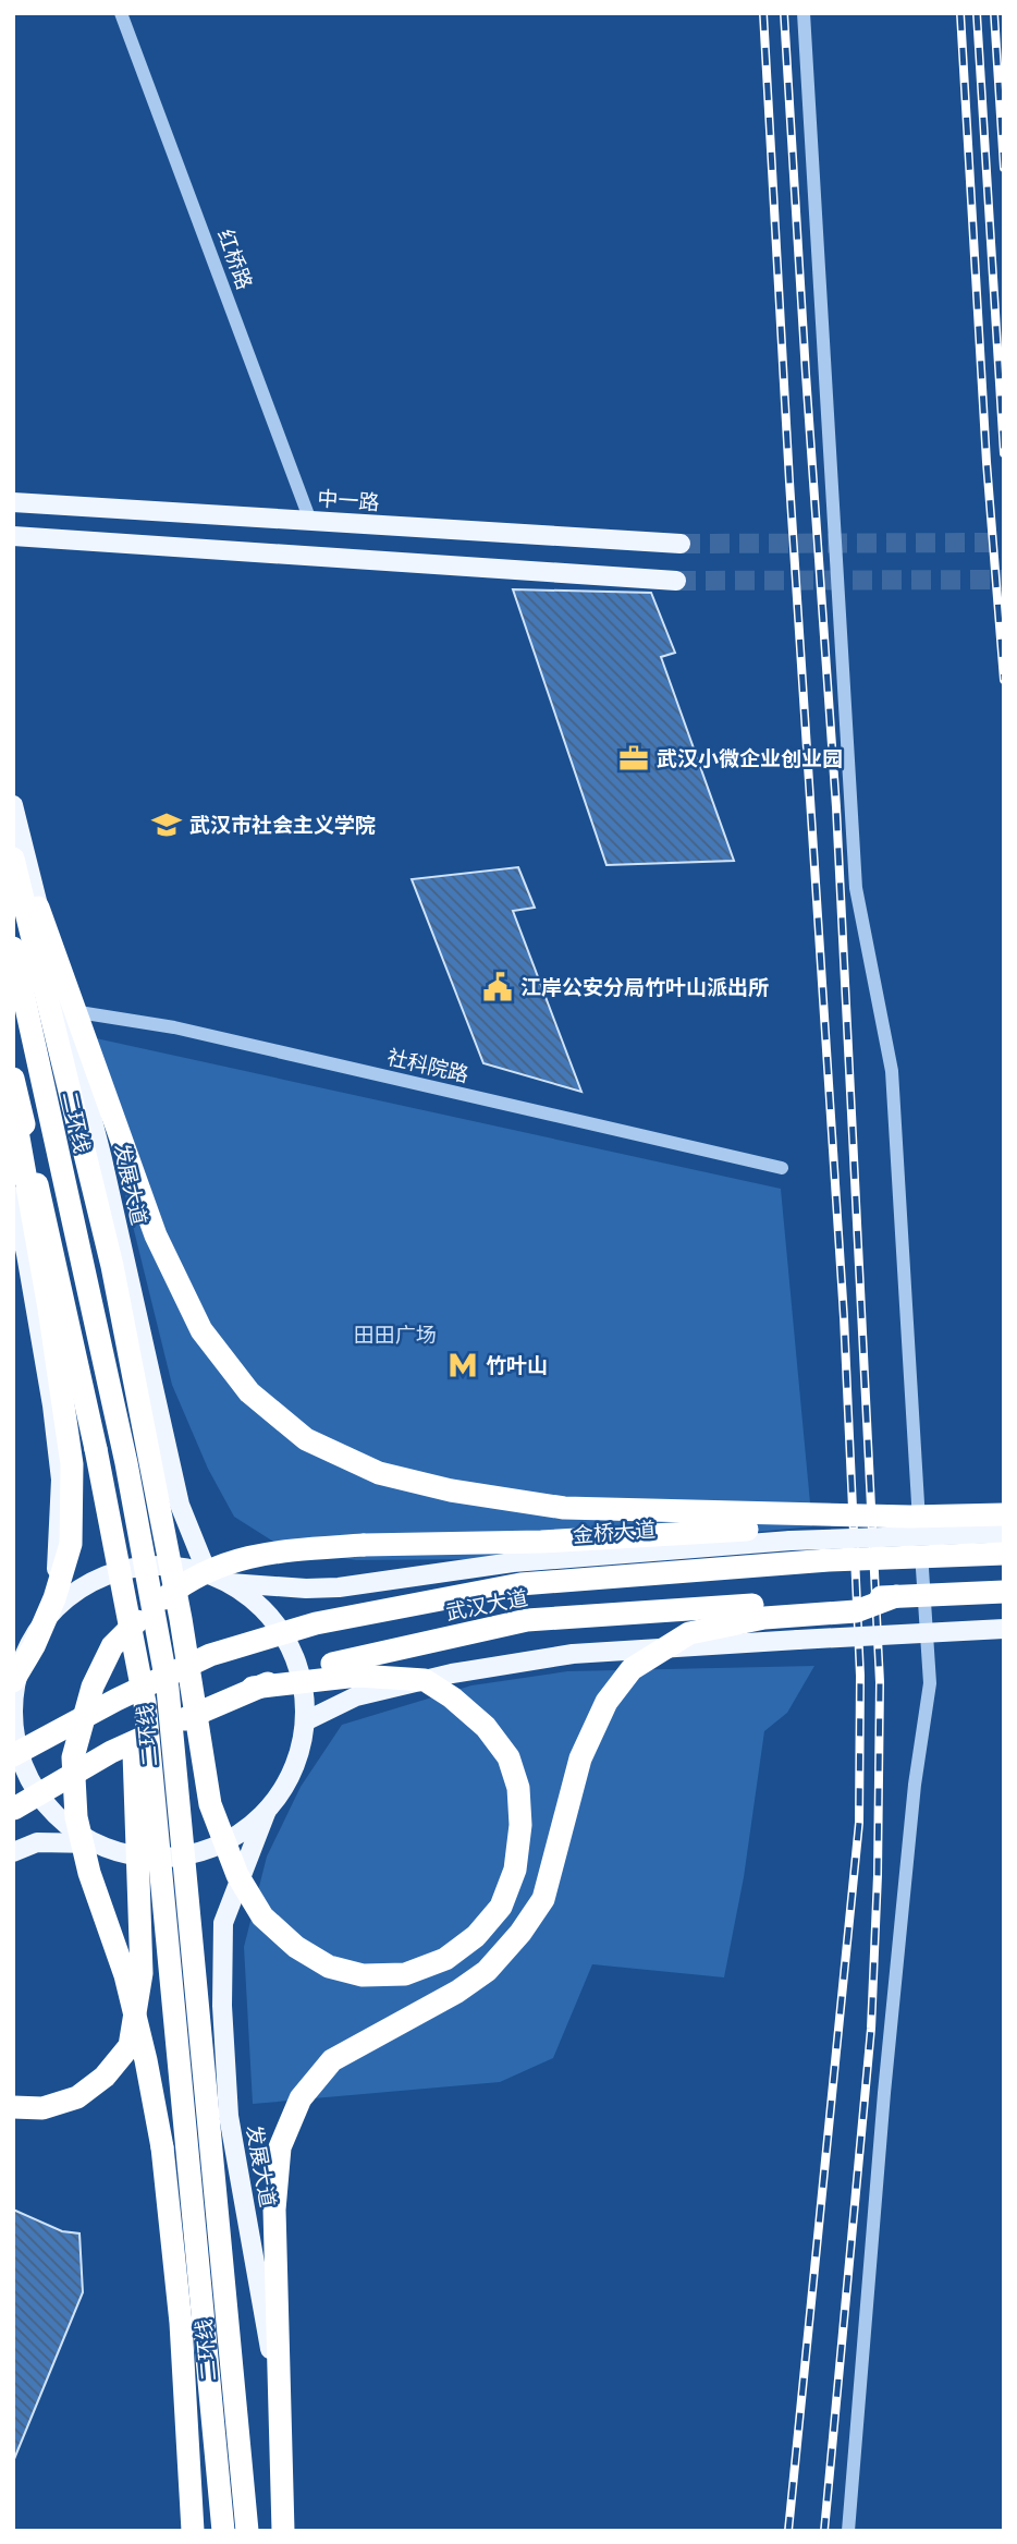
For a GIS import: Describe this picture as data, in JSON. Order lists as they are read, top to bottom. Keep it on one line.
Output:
{"streets":{"highway":["二环线","武汉大道"],"main road":["中一路","发展大道","金桥大道"],"street":["红桥路","社科院路"]},"crossings":[["红桥路","中一路"],["社科院路","发展大道"]],"parks":["田田广场"],"places":{"office":["武汉小微企业创业园"],"school or university":["武汉市社会主义学院"],"public building":["江岸公安分局竹叶山派出所"],"metro station":["竹叶山"]}}
